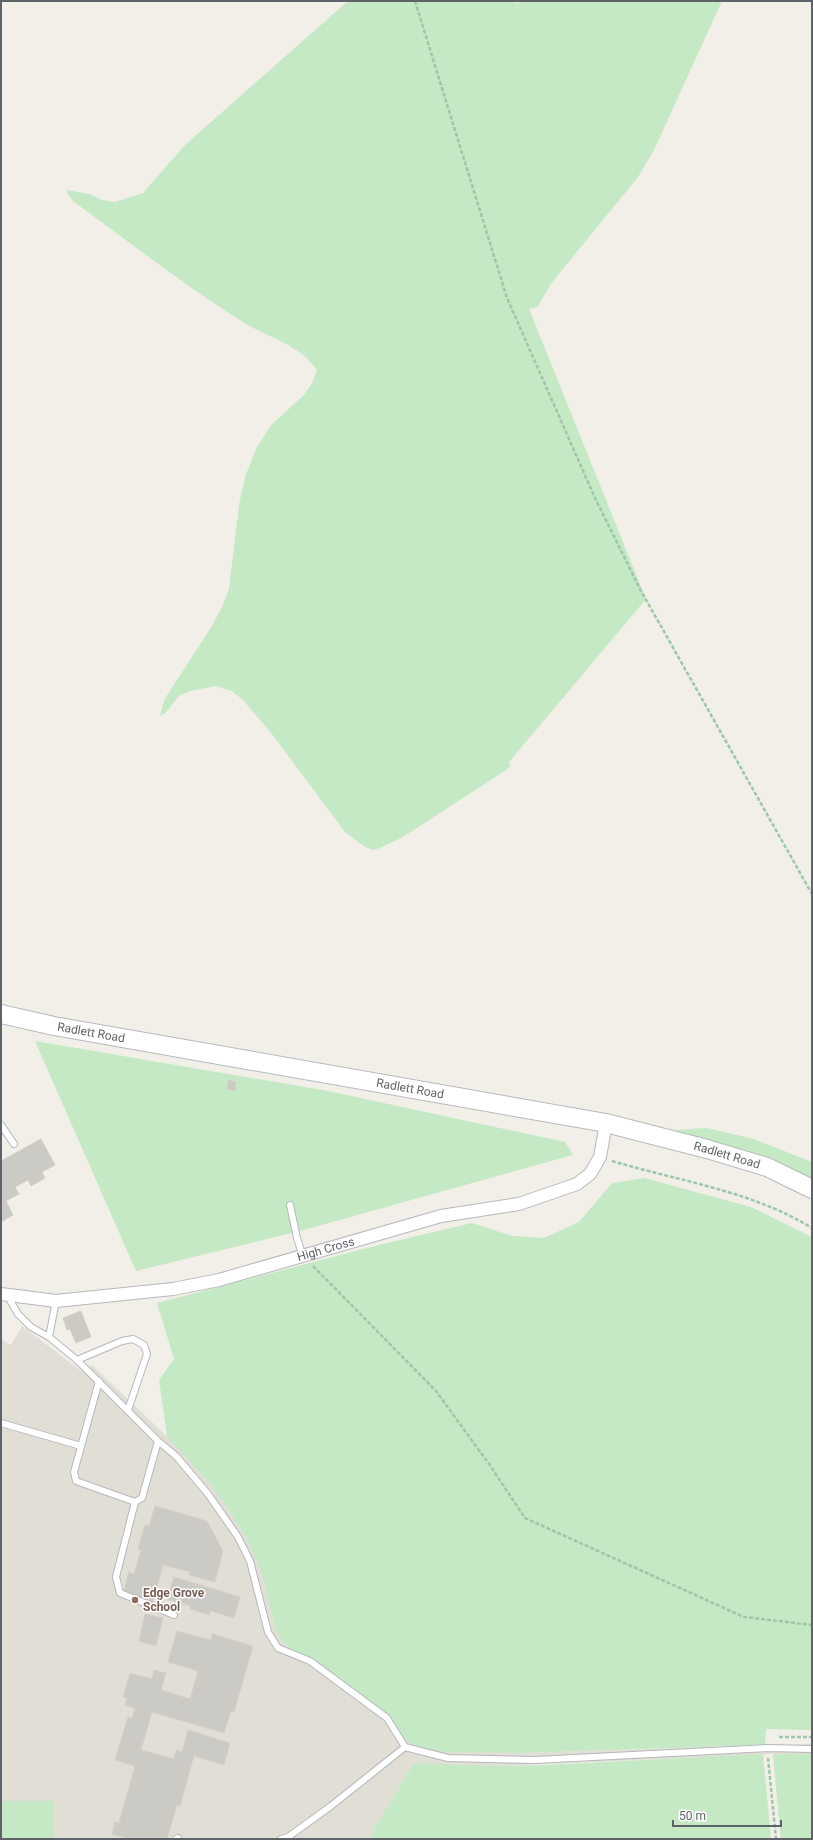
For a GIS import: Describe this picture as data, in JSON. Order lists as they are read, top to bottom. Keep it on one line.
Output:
{"streets":{"main road":["Radlett Road"],"street":["High Cross"]},"crossings":[["Radlett Road","High Cross"]],"places":["Edge Grove School"],"scale_bar":"50 m"}
